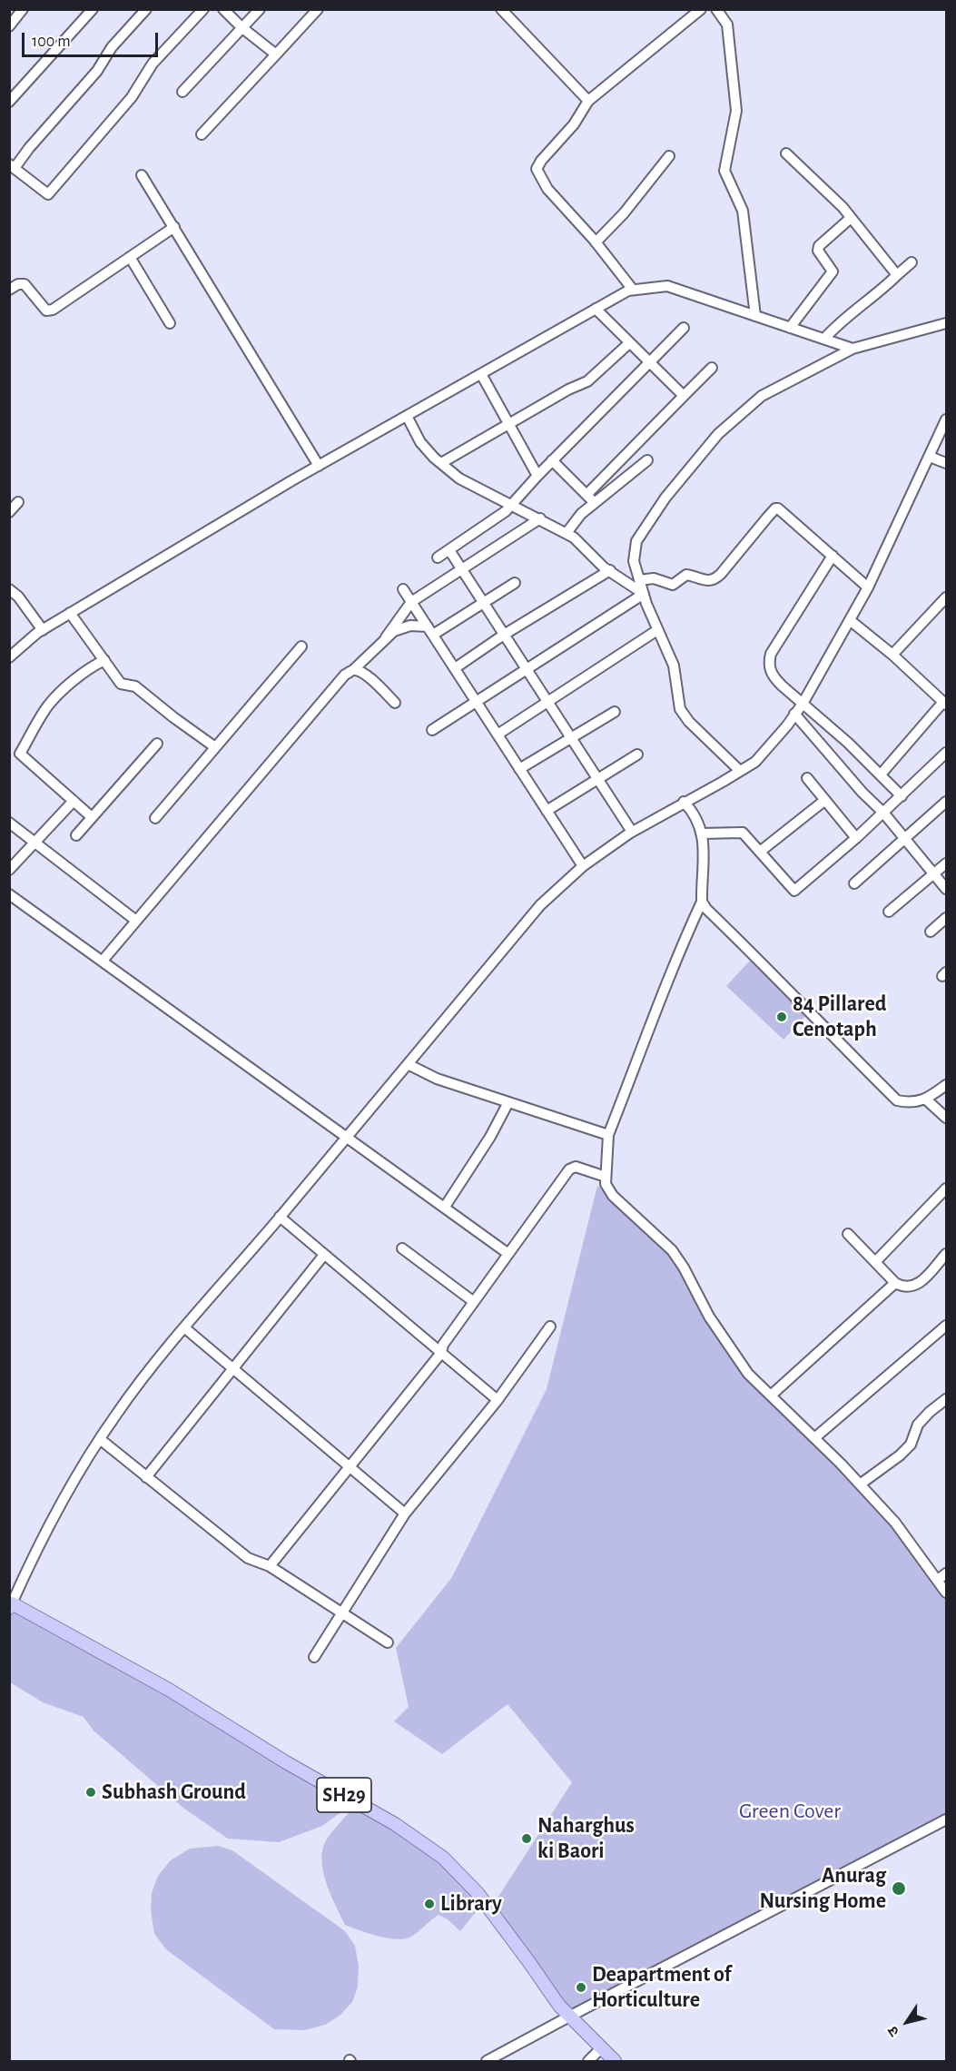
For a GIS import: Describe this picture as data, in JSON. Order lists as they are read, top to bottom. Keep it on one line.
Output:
{"streets":{"main road":["SH29"]},"parks":["Green Cover"],"places":["84 Pillared Cenotaph","Subhash Ground","Naharghus ki Baori","Anurag Nursing Home","Library","Deapartment of Horticulture"],"scale_bar":"100 m","north":"bottom left"}
